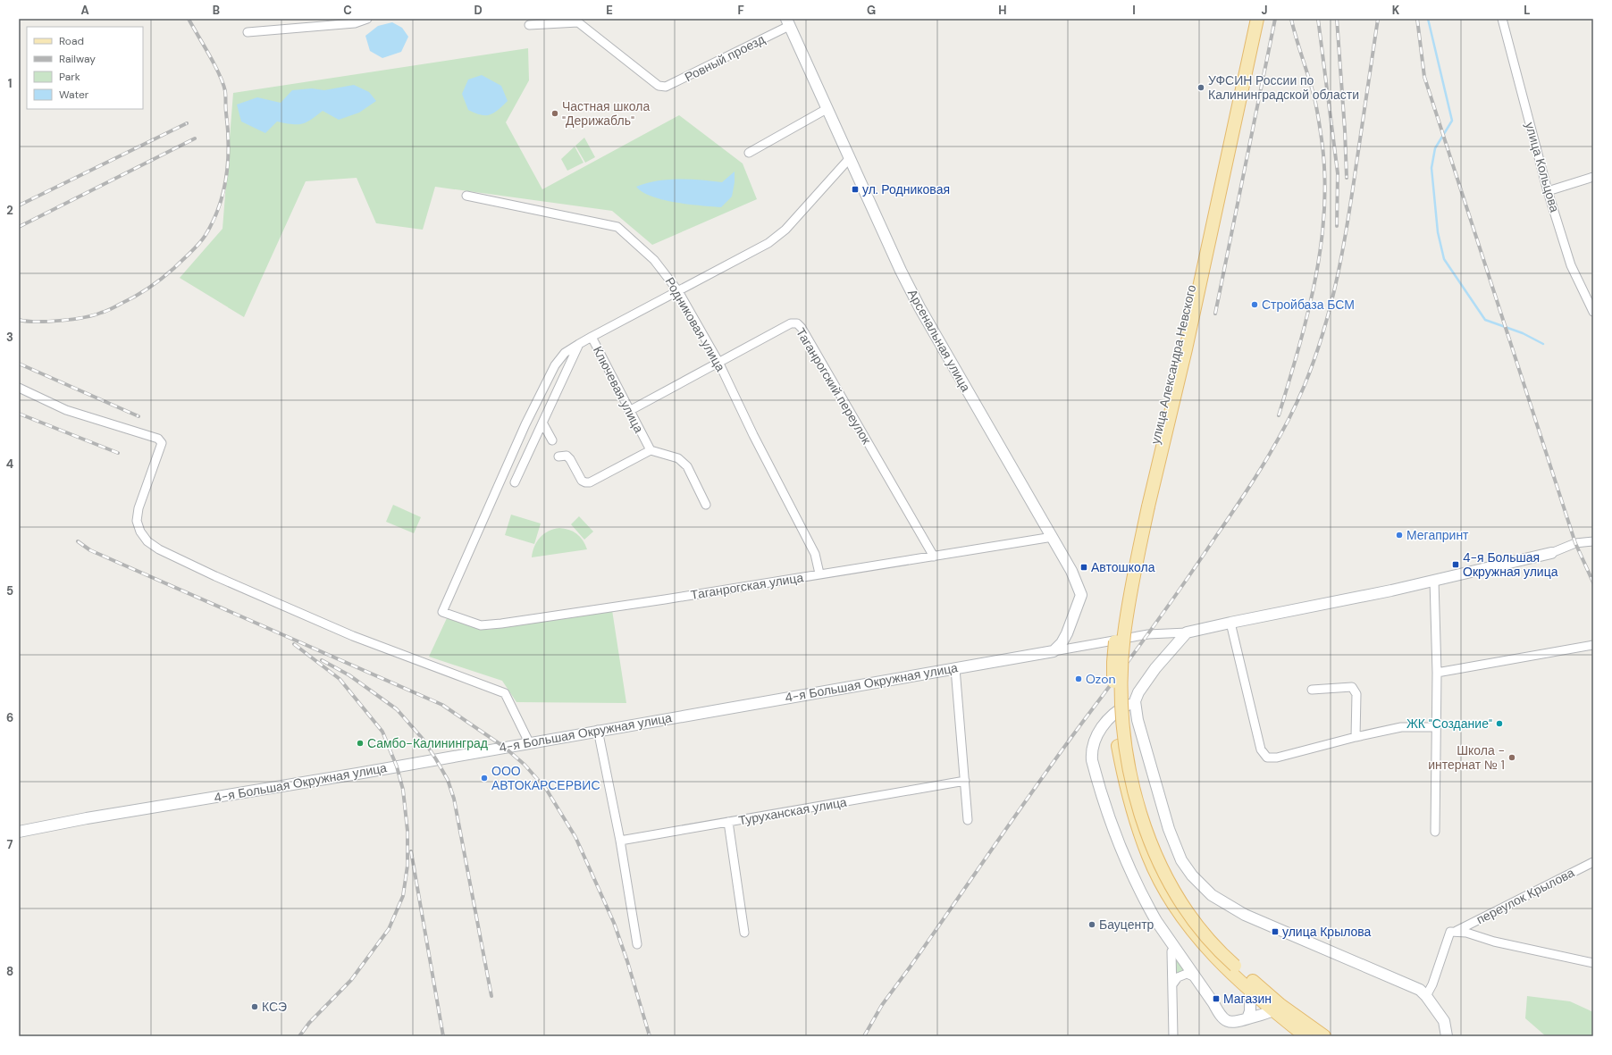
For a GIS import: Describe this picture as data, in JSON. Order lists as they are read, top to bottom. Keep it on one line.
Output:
{"streets":{"main road":["улица Александра Невского"],"street":["Ровный проезд","улица Кольцова","Родниковая улица","Арсенальная улица","Таганрогский переулок","Ключевая улица","Таганрогская улица","4-я Большая Окружная улица","Туруханская улица","переулок Крылова"]},"crossings":[["Ровный проезд","Арсенальная улица"],["Родниковая улица","Таганрогский переулок"],["Родниковая улица","Ключевая улица"],["Родниковая улица","Таганрогская улица"],["Арсенальная улица","Ключевая улица"],["Арсенальная улица","Таганрогская улица"],["Арсенальная улица","4-я Большая Окружная улица"],["Таганрогский переулок","Ключевая улица"],["Таганрогский переулок","Таганрогская улица"]],"places":{"other":["УФСИН России по Калининградской области","Частная школа \"Дерижабль\"","Стройбаза БСМ","Мегапринт","Ozon","ЖК \"Создание\"","Самбо-Калининград","Школа - интернат № 1","ООО АВТОКАРСЕРВИС","Бауцентр","КСЭ"],"transit":["ул. Родниковая","4-я Большая Окружная улица","Автошкола","улица Крылова","Магазин"]},"legend":["Road","Railway","Park","Water"],"grid":{"columns":["A","B","C","D","E","F","G","H","I","J","K","L"],"rows":["1","2","3","4","5","6","7","8"]}}
